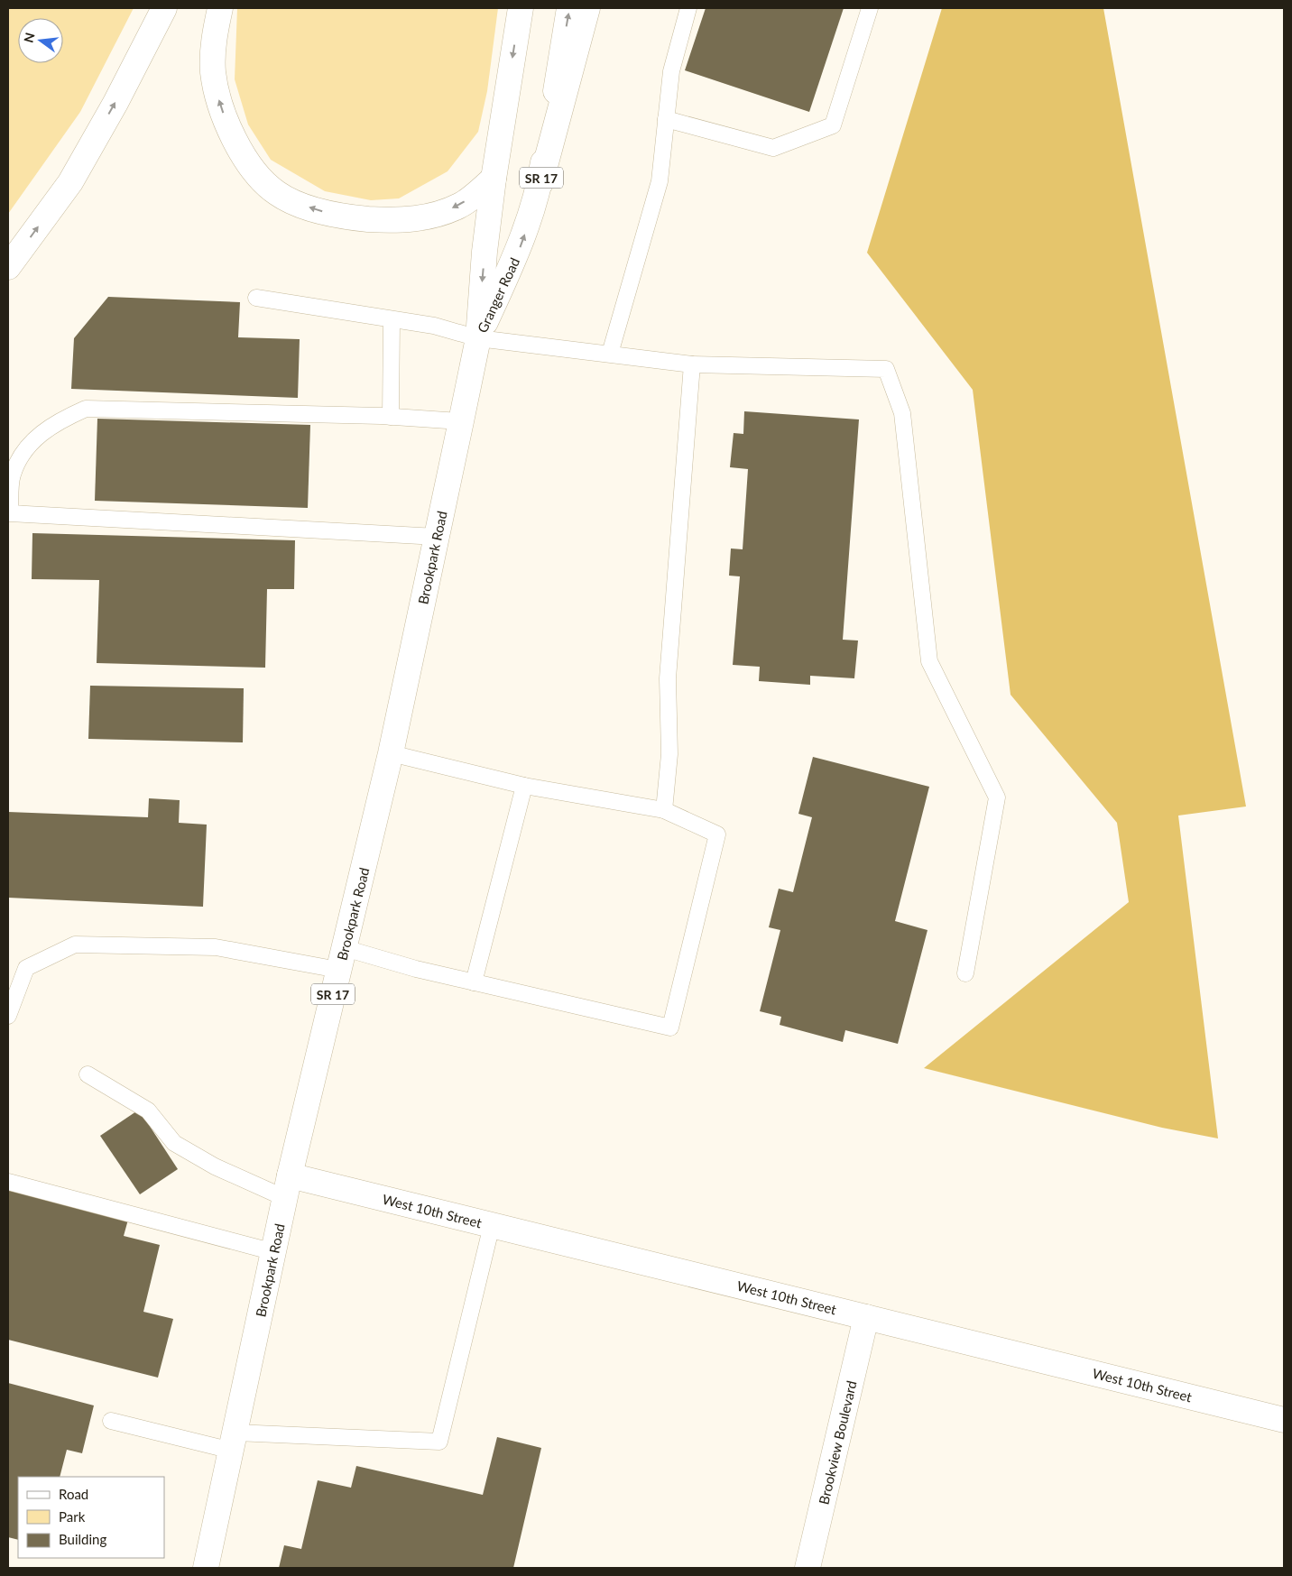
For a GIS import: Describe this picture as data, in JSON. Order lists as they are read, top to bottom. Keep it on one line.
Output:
{"streets":{"main road":["SR 17","Granger Road","Brookpark Road","West 10th Street","Brookview Boulevard"]},"crossings":[["Granger Road","Brookpark Road"],["Brookpark Road","West 10th Street"],["West 10th Street","Brookview Boulevard"]],"legend":["Road","Park","Building"],"north":"left"}
